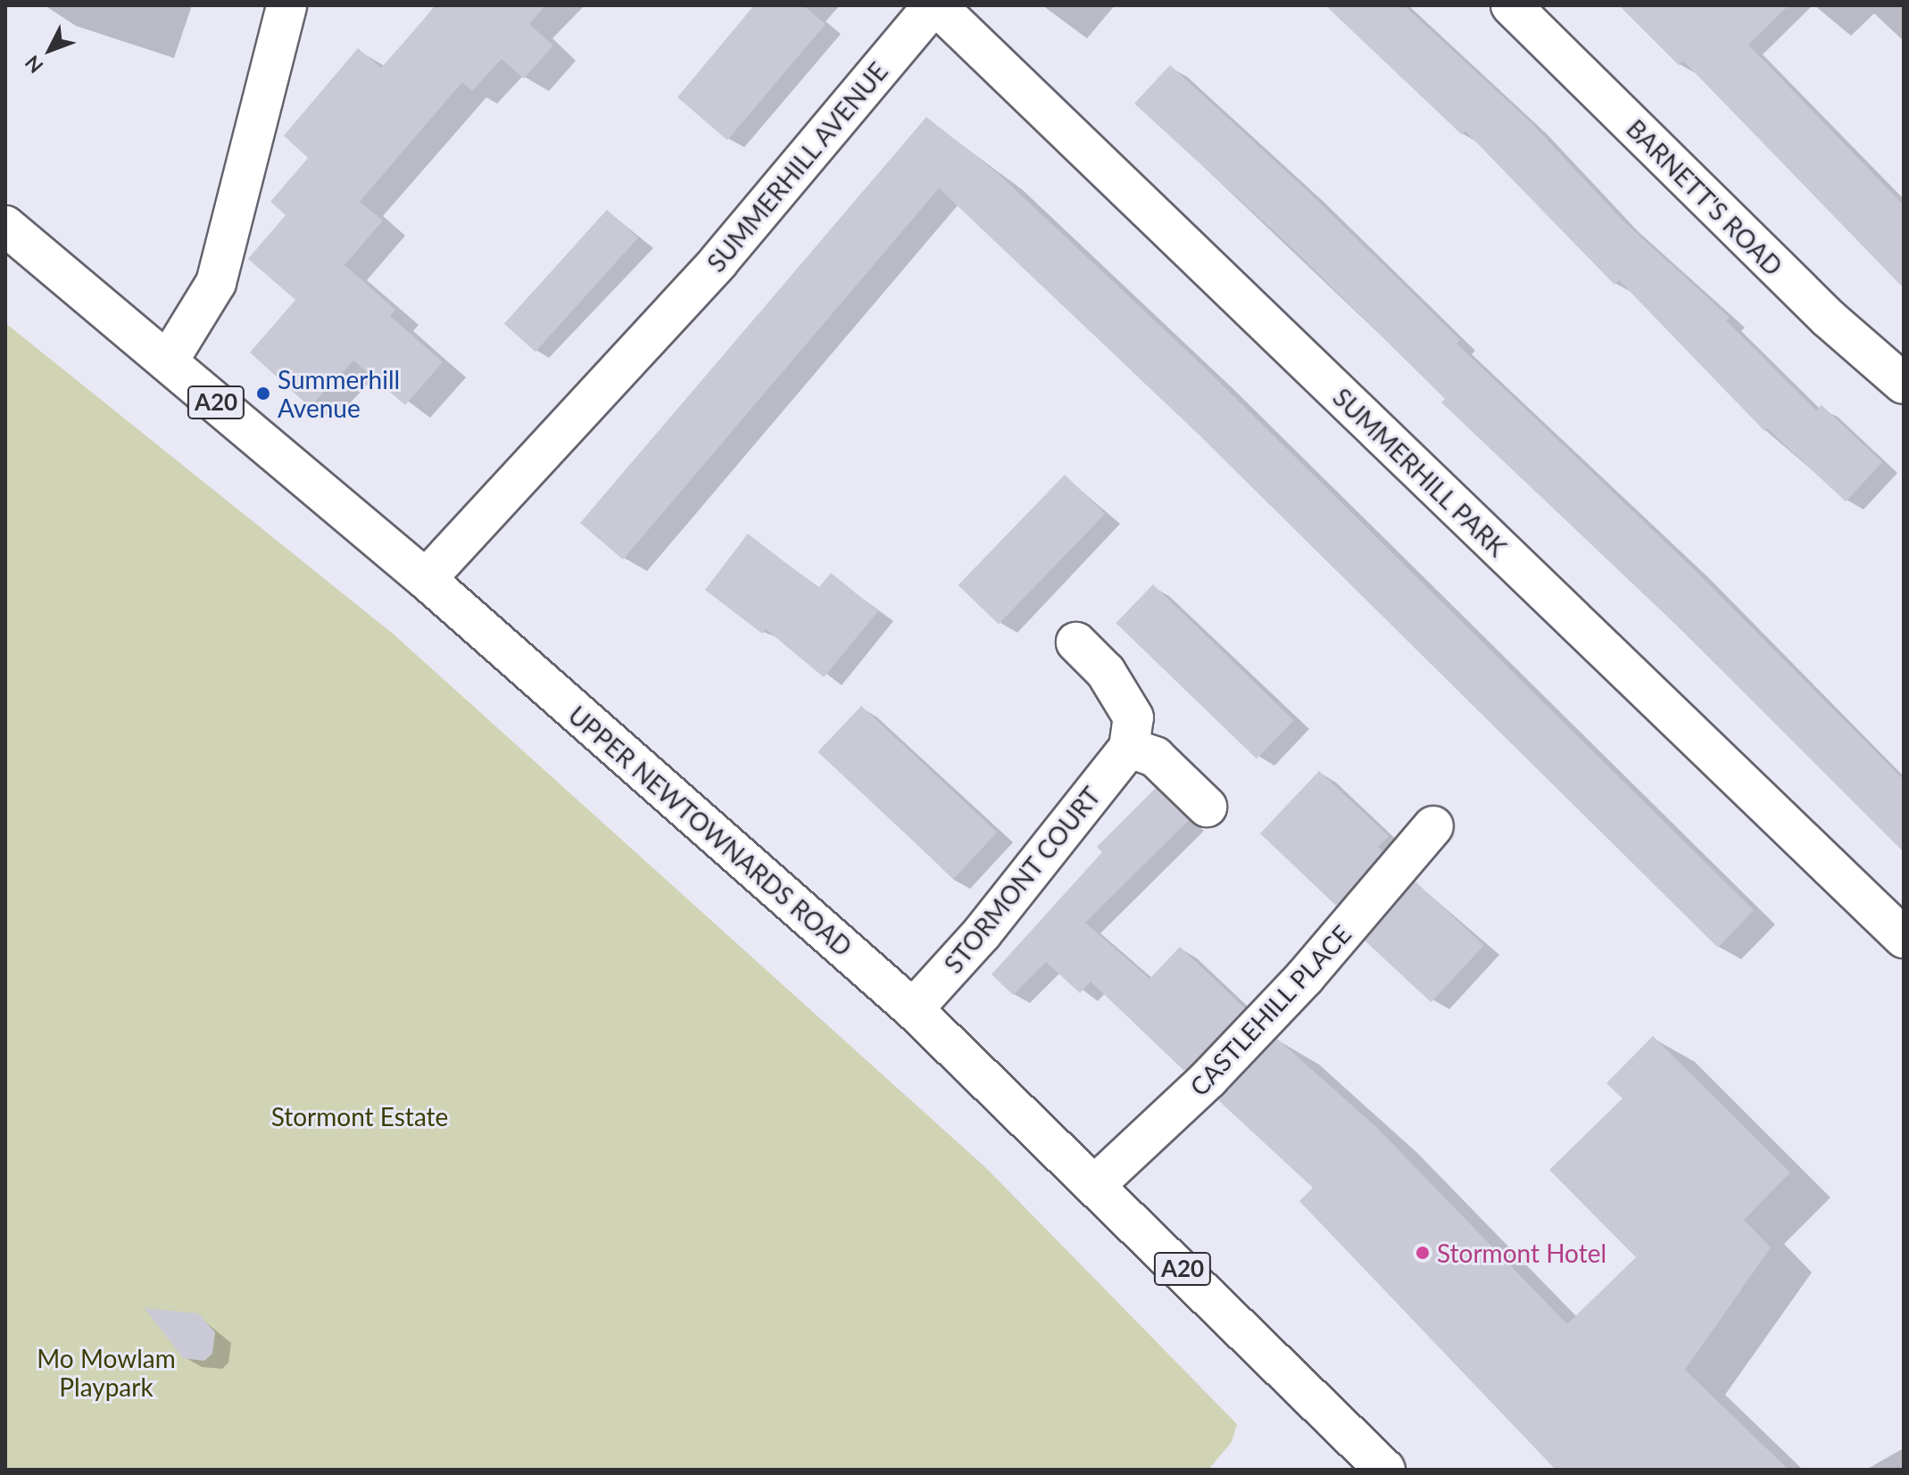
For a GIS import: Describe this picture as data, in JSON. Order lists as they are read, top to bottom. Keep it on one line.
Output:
{"streets":{"main road":["SUMMERHILL AVENUE","BARNETT'S ROAD","A20","SUMMERHILL PARK","UPPER NEWTOWNARDS ROAD","STORMONT COURT","CASTLEHILL PLACE"]},"crossings":[["SUMMERHILL AVENUE","SUMMERHILL PARK"],["SUMMERHILL AVENUE","UPPER NEWTOWNARDS ROAD"],["UPPER NEWTOWNARDS ROAD","STORMONT COURT"],["UPPER NEWTOWNARDS ROAD","CASTLEHILL PLACE"]],"parks":["Stormont Estate","Mo Mowlam Playpark"],"places":["Summerhill Avenue","Stormont Hotel"],"north":"bottom left"}
